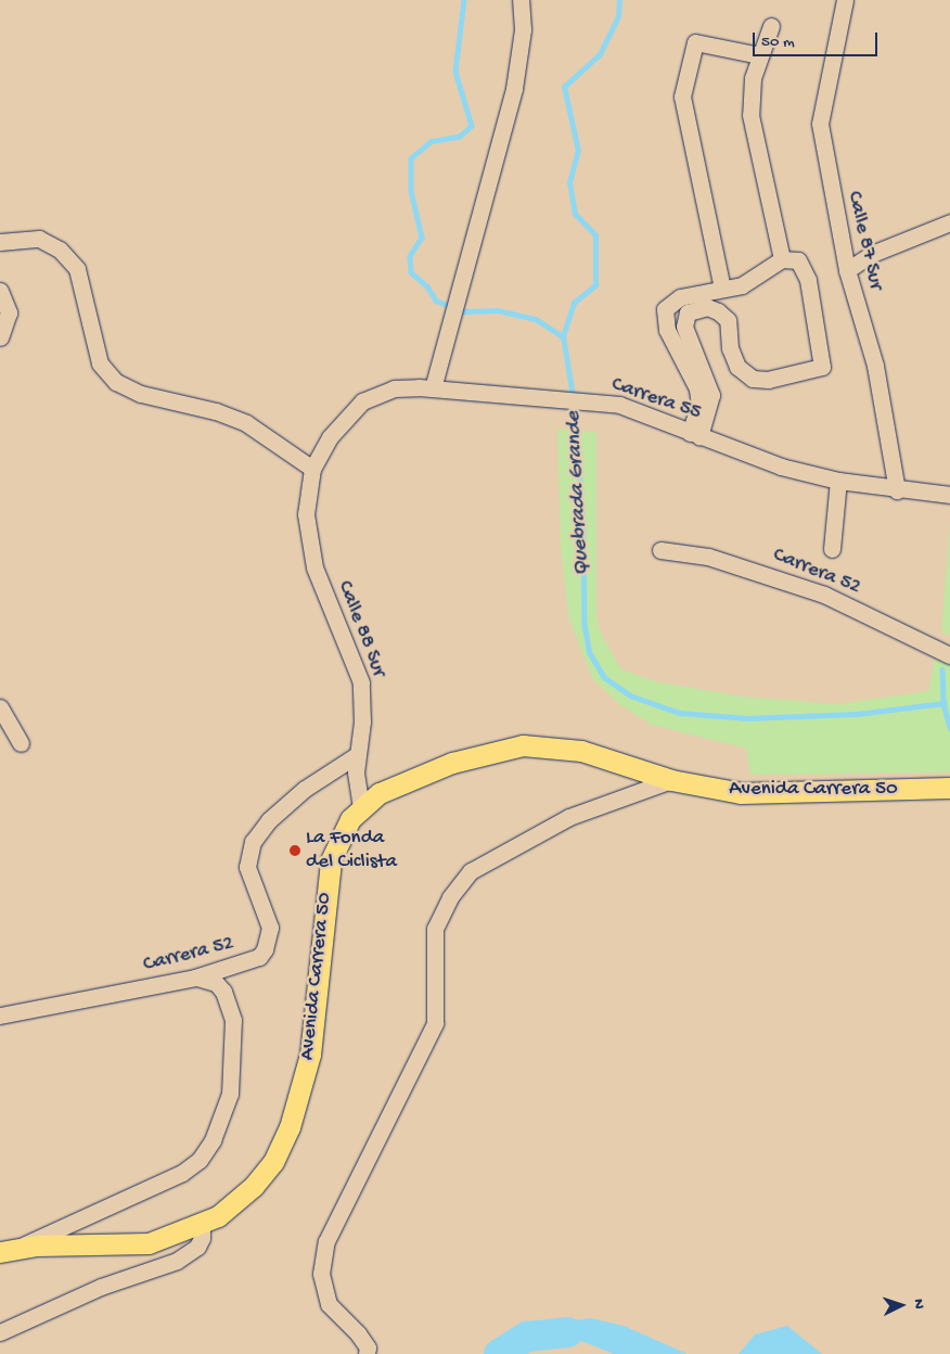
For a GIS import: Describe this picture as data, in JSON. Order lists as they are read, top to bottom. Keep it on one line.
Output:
{"streets":{"main road":["Avenida Carrera 50"],"street":["Calle 87 Sur","Carrera 55","Carrera 52","Calle 88 Sur"]},"crossings":[["Calle 87 Sur","Carrera 55"],["Carrera 55","Calle 88 Sur"],["Carrera 52","Calle 88 Sur"],["Calle 88 Sur","Avenida Carrera 50"]],"water":["Quebrada Grande"],"places":["La Fonda del Ciclista"],"scale_bar":"50 m","north":"right"}
